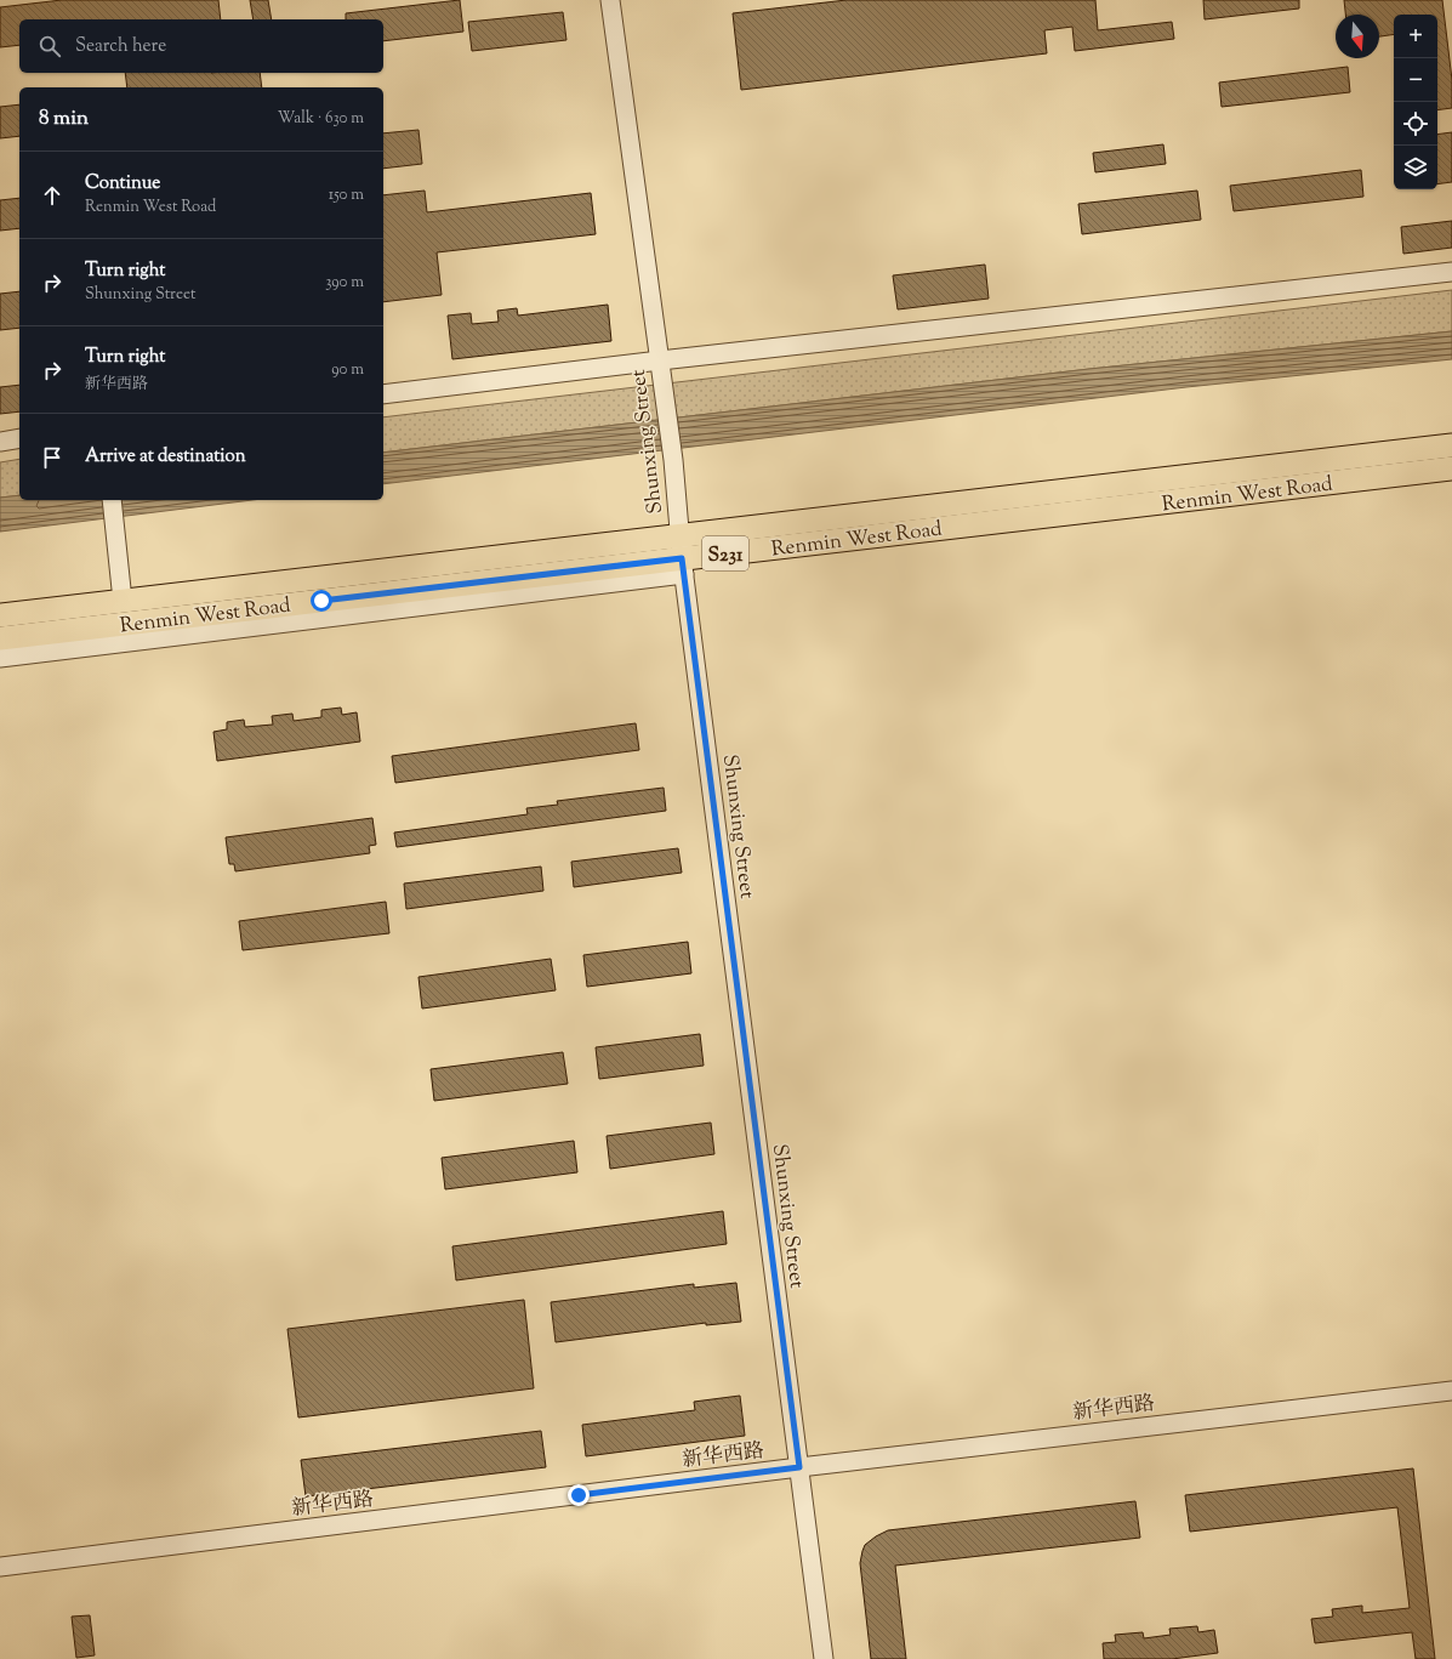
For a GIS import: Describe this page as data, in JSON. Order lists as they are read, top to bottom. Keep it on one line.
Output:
{"streets":{"main road":["Renmin West Road","S231"],"street":["Shunxing Street","新华西路"]},"crossings":[["Shunxing Street","Renmin West Road"],["Shunxing Street","新华西路"]],"north":"bottom","page":{"map_buttons":["+","−"],"search":"Search here","heading":["8 min","Walk · 630 m"],"list":[["Continue","Renmin West Road","150 m"],["Turn right","Shunxing Street","390 m"],["Turn right","新华西路","90 m"],"Arrive at destination"]}}
